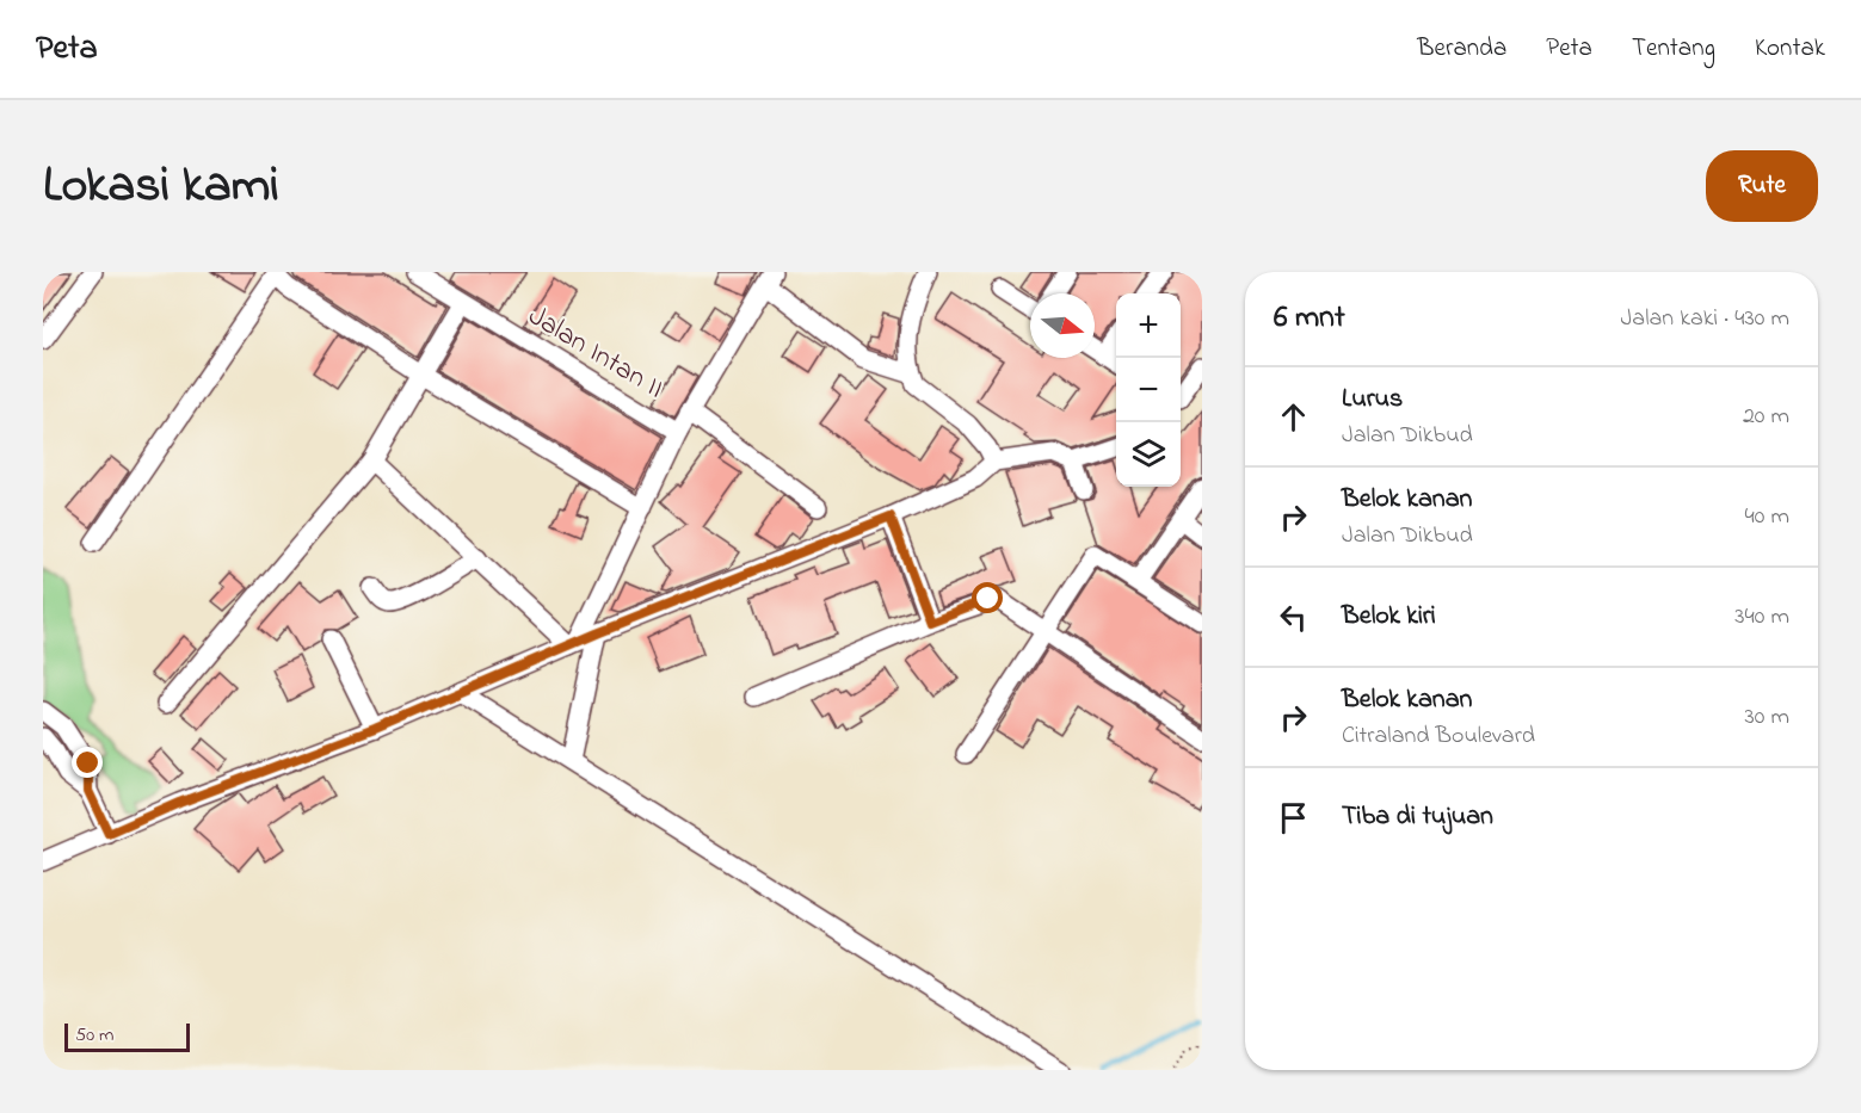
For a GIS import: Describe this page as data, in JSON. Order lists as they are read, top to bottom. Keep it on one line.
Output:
{"streets":{"street":["Jalan Intan II"]},"scale_bar":"50 m","north":"right","page":{"header":"Peta","nav":["Beranda","Peta","Tentang","Kontak"],"title":"Lokasi kami","buttons":"Rute","heading":["6 mnt","Jalan kaki · 430 m"],"map_buttons":["+","−"],"list":[["Lurus","Jalan Dikbud","20 m"],["Belok kanan","Jalan Dikbud","40 m"],["Belok kiri","340 m"],["Belok kanan","Citraland Boulevard","30 m"],"Tiba di tujuan"],"scale":"50 m"}}
